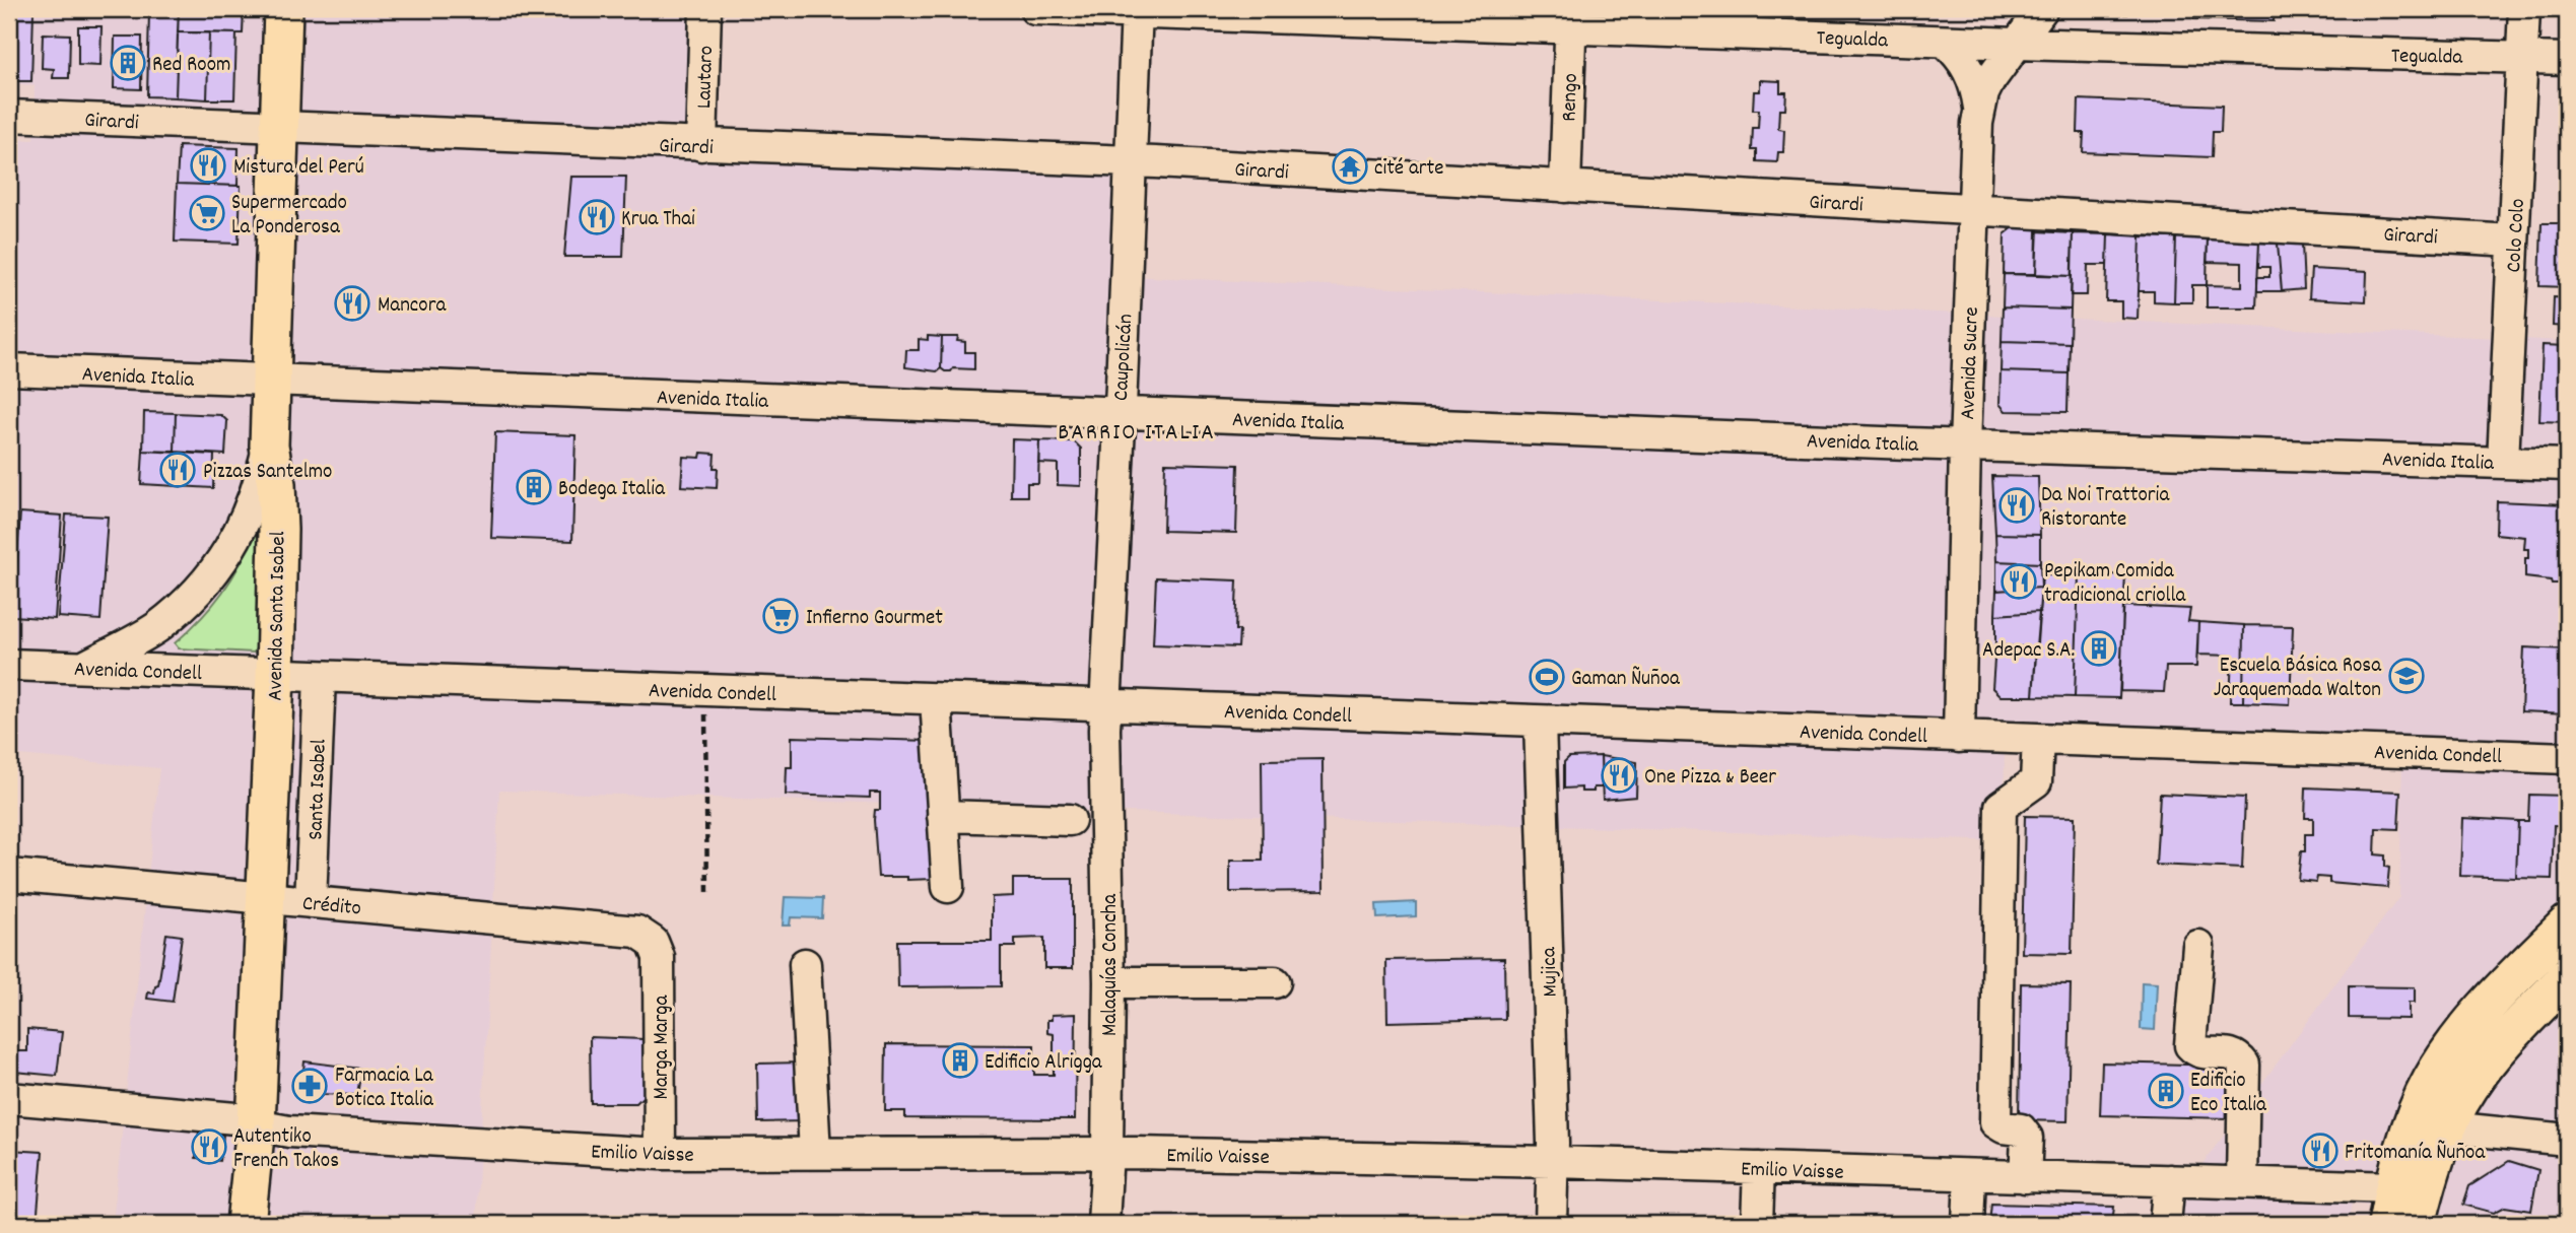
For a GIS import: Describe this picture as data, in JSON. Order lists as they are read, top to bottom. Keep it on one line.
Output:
{"streets":{"main road":["Avenida Santa Isabel"],"street":["Tegualda","Lautaro","Rengo","Girardi","Colo Colo","Caupolicán","Avenida Sucre","Avenida Italia","Avenida Condell","Santa Isabel","Crédito","Malaquías Concha","Mujica","Marga Marga","Emilio Vaisse"]},"crossings":[["Tegualda","Rengo"],["Tegualda","Colo Colo"],["Tegualda","Caupolicán"],["Tegualda","Avenida Sucre"],["Lautaro","Girardi"],["Rengo","Girardi"],["Girardi","Colo Colo"],["Girardi","Caupolicán"],["Girardi","Avenida Sucre"],["Girardi","Avenida Santa Isabel"],["Colo Colo","Avenida Italia"],["Caupolicán","Avenida Italia"],["Caupolicán","Avenida Condell"],["Caupolicán","Malaquías Concha"],["Avenida Sucre","Avenida Italia"],["Avenida Sucre","Avenida Condell"],["Avenida Italia","Avenida Santa Isabel"],["Avenida Santa Isabel","Avenida Condell"],["Avenida Santa Isabel","Crédito"],["Avenida Santa Isabel","Emilio Vaisse"],["Avenida Condell","Santa Isabel"],["Avenida Condell","Malaquías Concha"],["Avenida Condell","Mujica"],["Santa Isabel","Crédito"],["Crédito","Marga Marga"],["Malaquías Concha","Emilio Vaisse"],["Mujica","Emilio Vaisse"],["Marga Marga","Emilio Vaisse"]],"districts":["BARRIO ITALIA"],"places":{"building":["Red Room","Bodega Italia","Adepac S.A.","Edificio Alrigga","Edificio Eco Italia"],"restaurant":["Mistura del Perú","Krua Thai","Mancora","Pizzas Santelmo","Da Noi Trattoria Ristorante","Pepikam Comida tradicional criolla","One Pizza & Beer","Autentiko French Takos","Fritomanía Ñuñoa"],"temple":["cité arte"],"supermarket":["Supermercado La Ponderosa","Infierno Gourmet"],"school or university":["Escuela Básica Rosa Jaraquemada Walton"],"sports":["Gaman Ñuñoa"],"pharmacy":["Farmacia La Botica Italia"]}}
